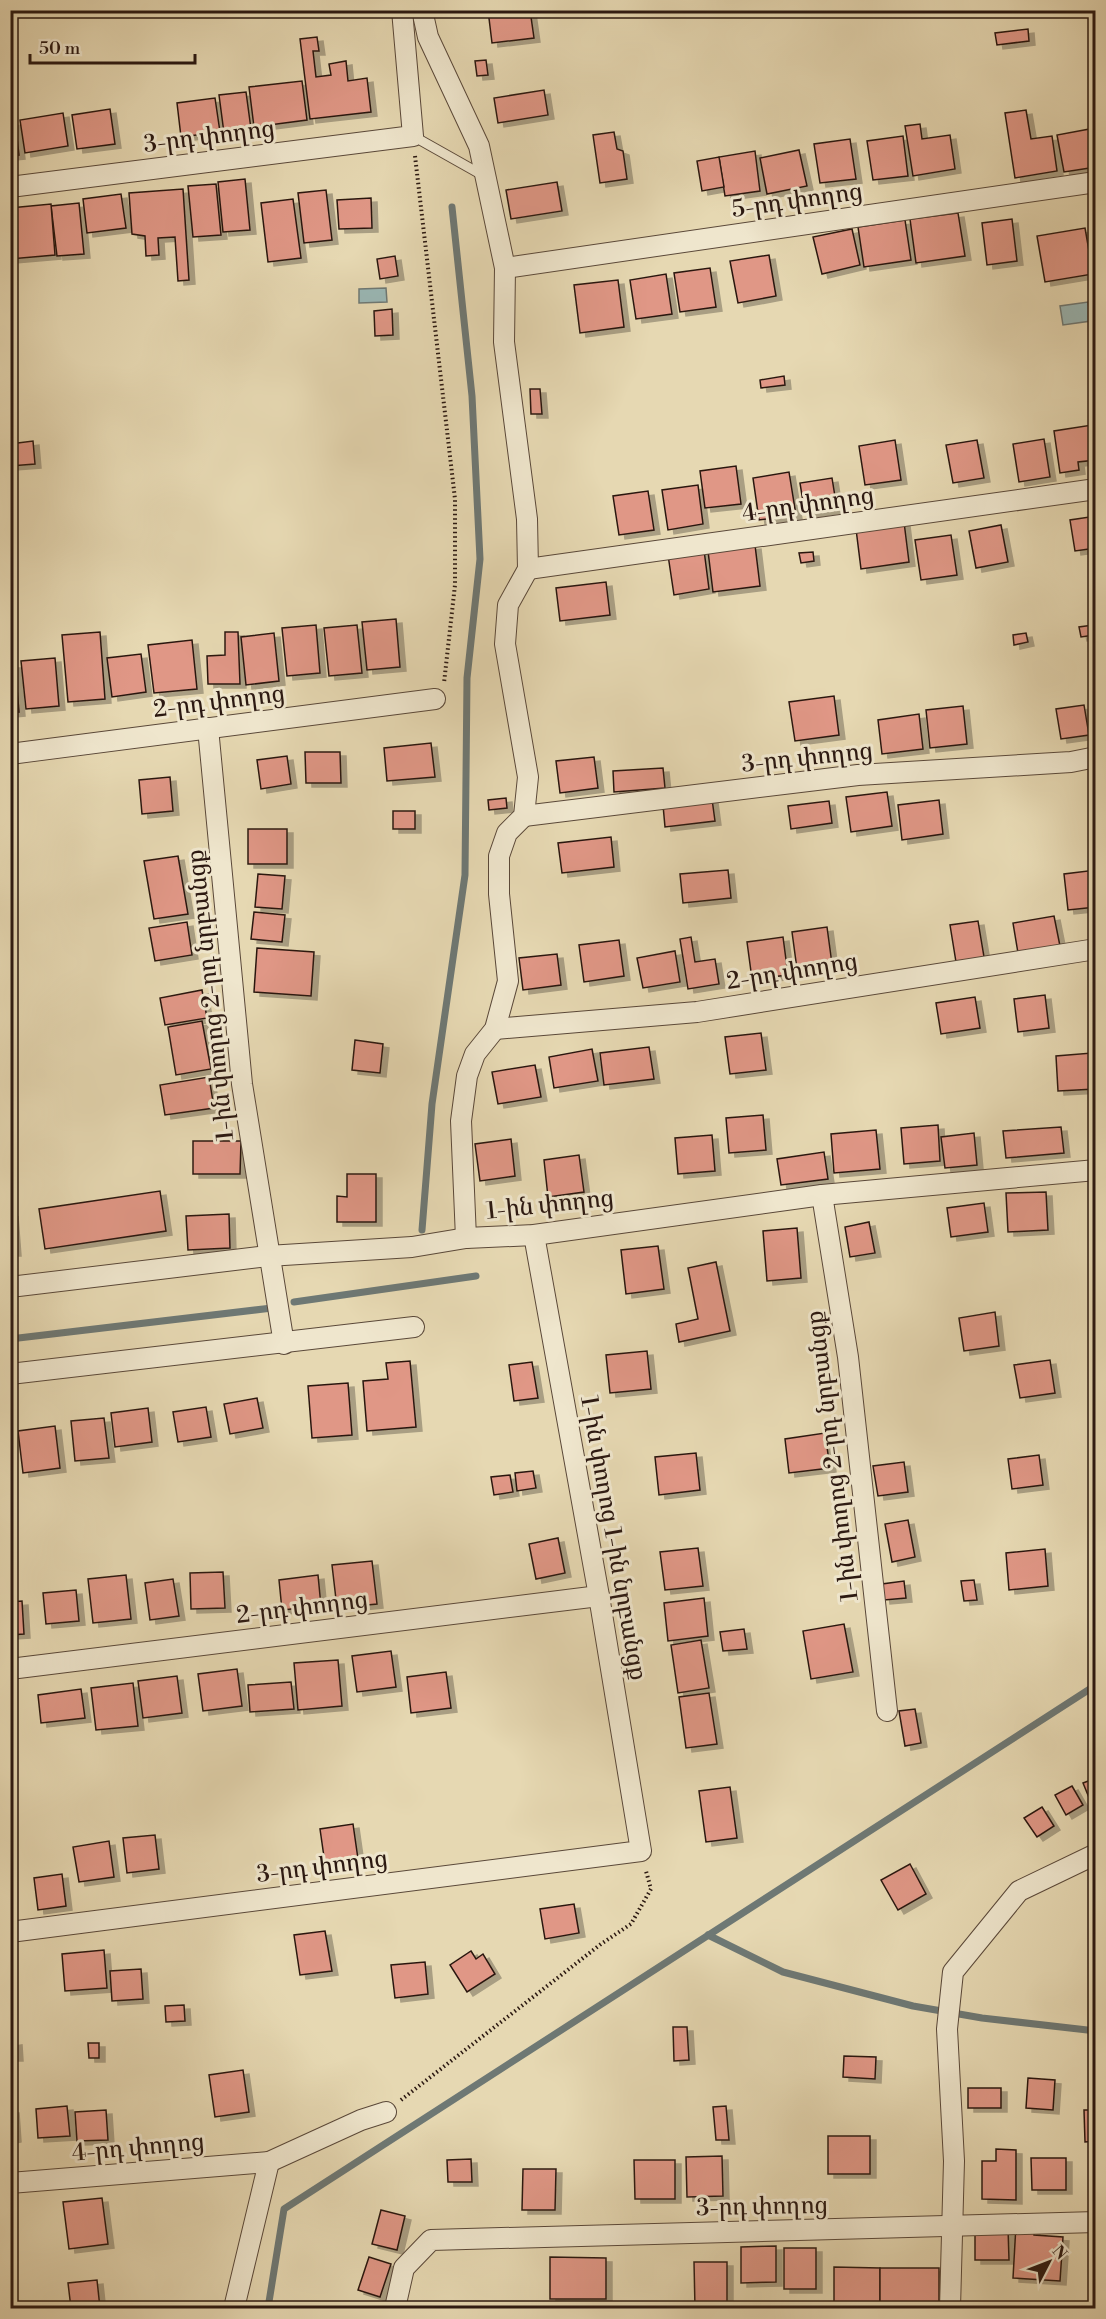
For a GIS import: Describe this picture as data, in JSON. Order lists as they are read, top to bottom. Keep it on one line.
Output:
{"streets":{"street":["3-րդ փողոց","5-րդ փողոց","4-րդ փողոց","2-րդ փողոց","1-ին փողոց 2-րդ նրբանցք","1-ին փողոց","1-ին փողոց 1-ին նրբանցք"]},"crossings":[["3-րդ փողոց","1-ին փողոց 1-ին նրբանցք"],["2-րդ փողոց","1-ին փողոց 2-րդ նրբանցք"],["2-րդ փողոց","1-ին փողոց 1-ին նրբանցք"],["1-ին փողոց 2-րդ նրբանցք","1-ին փողոց"],["1-ին փողոց","1-ին փողոց 1-ին նրբանցք"]],"scale_bar":"50 m","north":"top right"}
